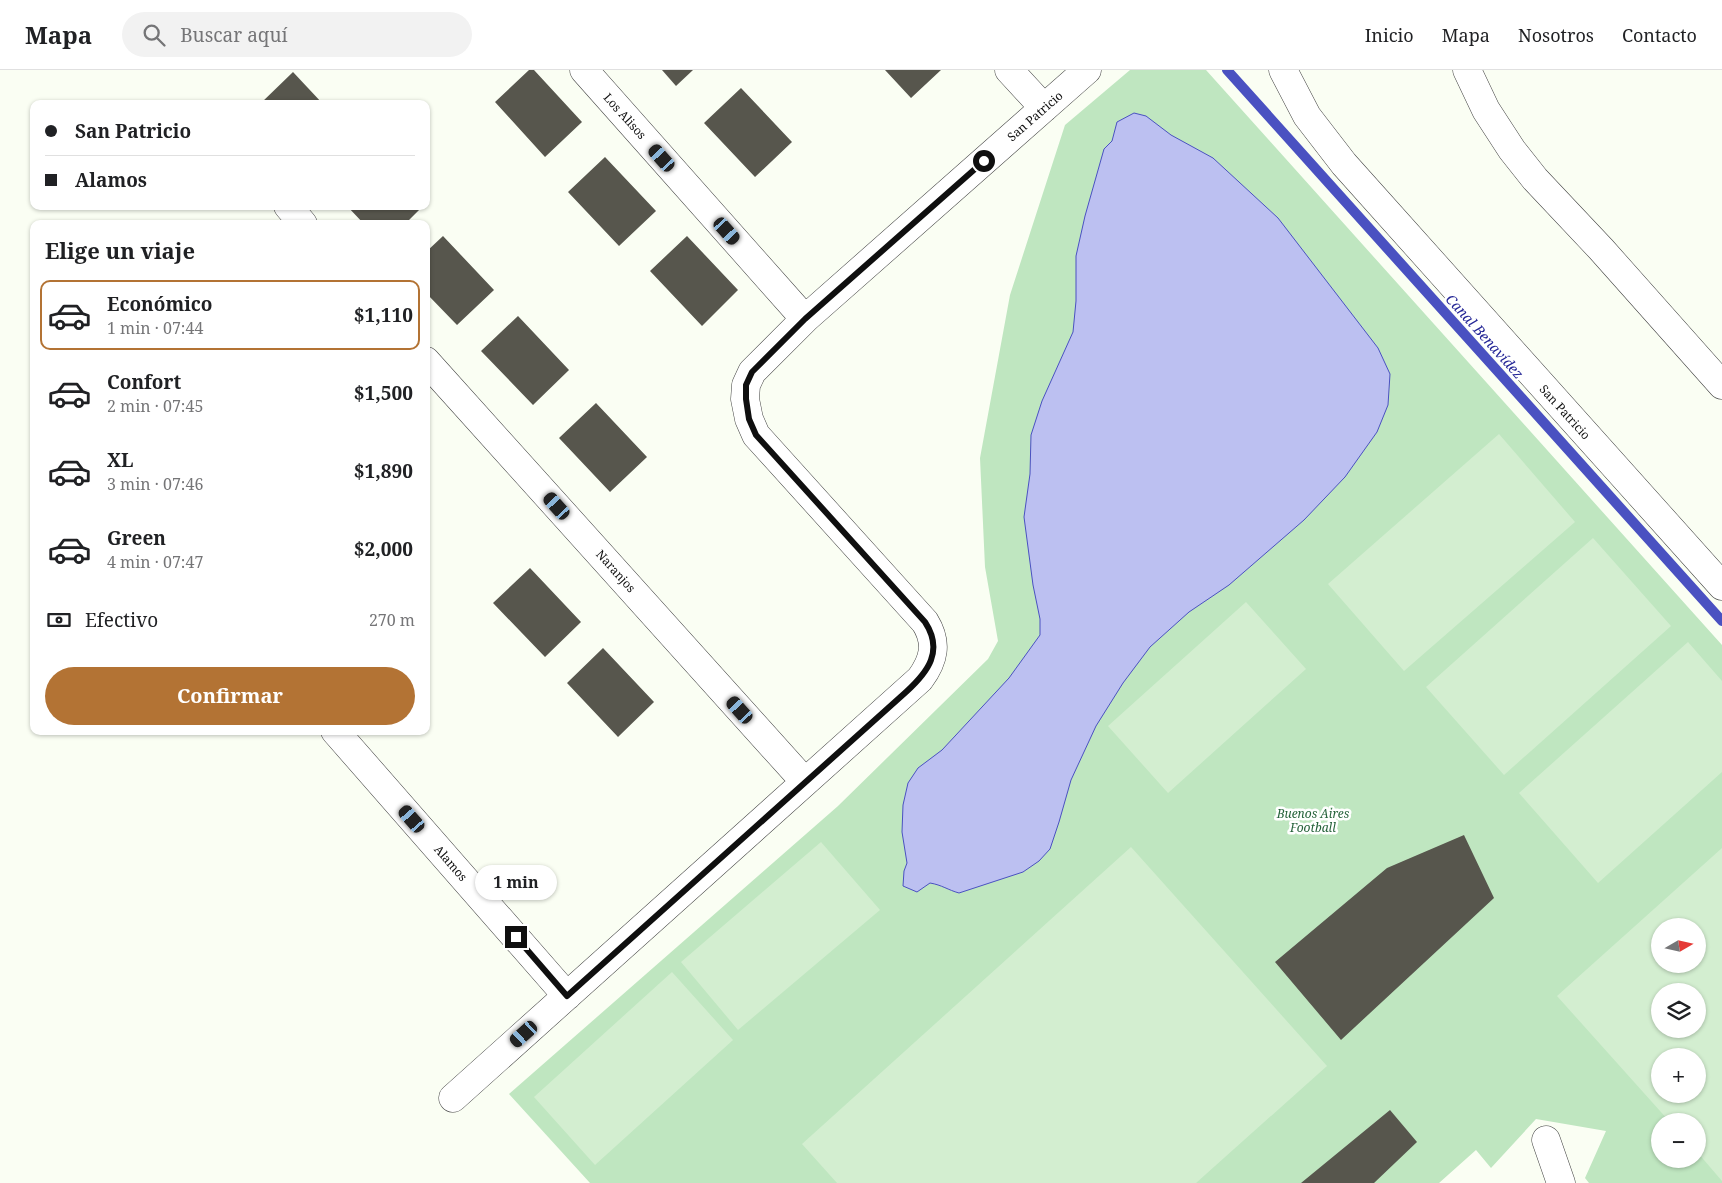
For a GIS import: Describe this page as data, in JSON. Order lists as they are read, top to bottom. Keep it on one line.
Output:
{"streets":{"street":["Los Alisos","San Patricio","Naranjos","Alamos"]},"crossings":[["Los Alisos","San Patricio"],["San Patricio","Naranjos"],["San Patricio","Alamos"]],"water":["Canal Benavídez"],"parks":["Buenos Aires Football"],"north":"right","page":{"header":"Mapa","search":"Buscar aquí","nav":["Inicio","Mapa","Nosotros","Contacto"],"banner":["San Patricio","Alamos"],"heading":"Elige un viaje","list":[{"name":"Económico","note":"1 min · 07:44","value":"$1,110"},{"name":"Confort","note":"2 min · 07:45","value":"$1,500"},{"name":"XL","note":"3 min · 07:46","value":"$1,890"},{"name":"Green","note":"4 min · 07:47","value":"$2,000"}],"pay":["Efectivo","270 m"],"buttons":"Confirmar","bubble":"1 min","map_buttons":["+","−"]}}
